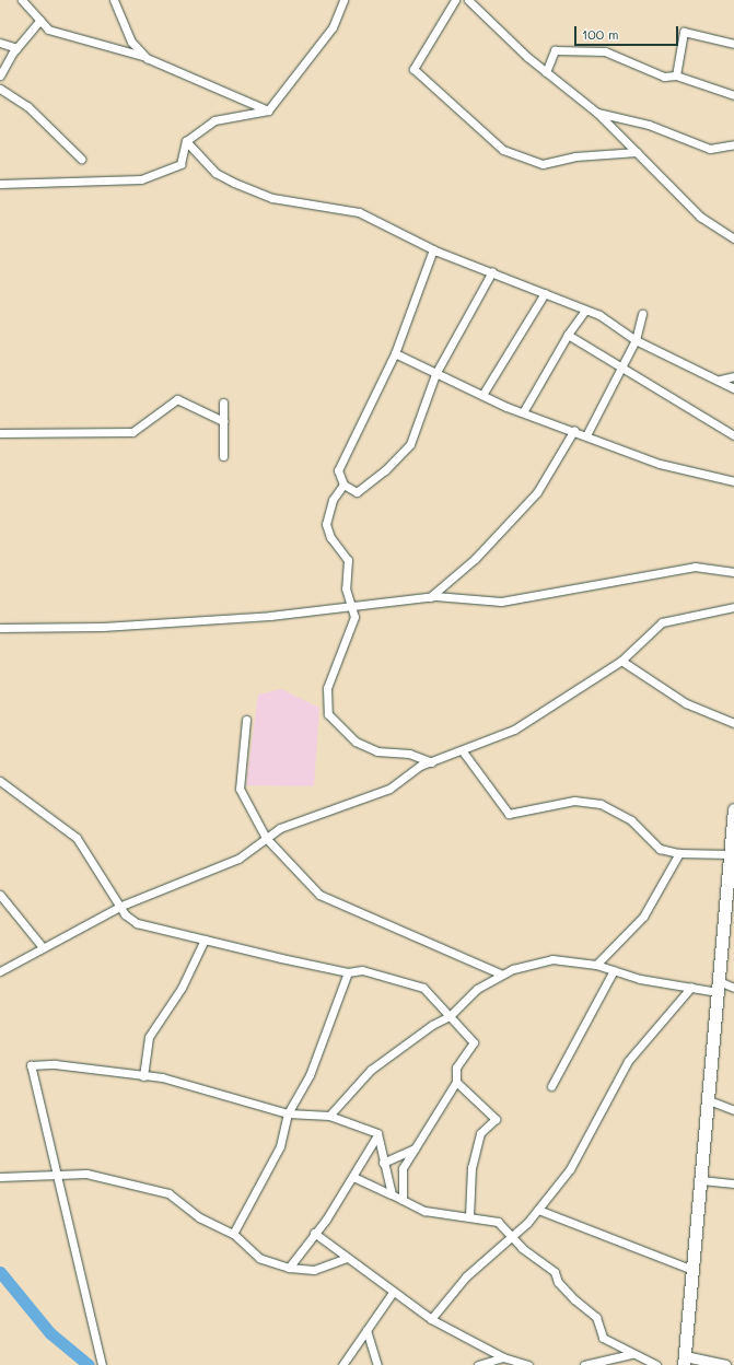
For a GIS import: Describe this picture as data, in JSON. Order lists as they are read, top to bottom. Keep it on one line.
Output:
{"scale_bar":"100 m"}
